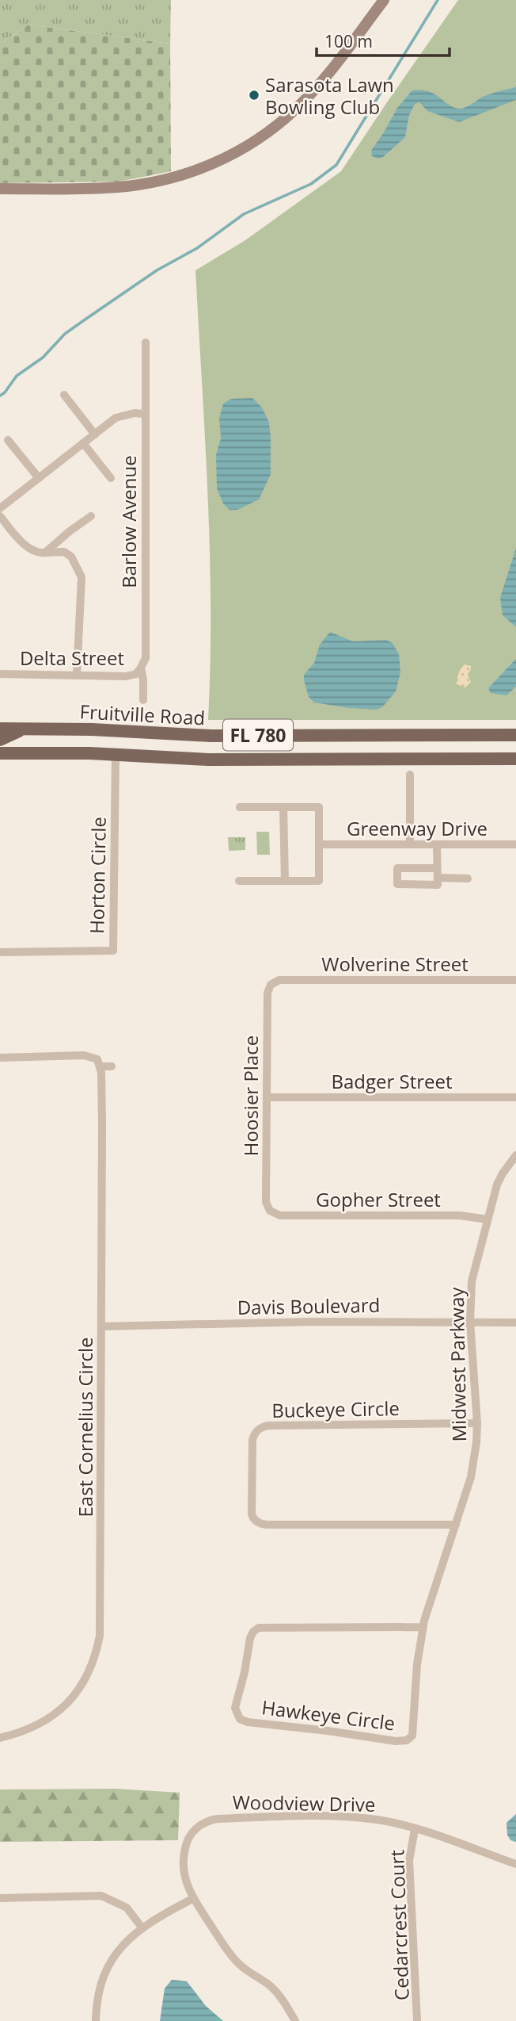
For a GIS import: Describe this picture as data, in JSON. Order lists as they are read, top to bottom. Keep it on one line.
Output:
{"streets":{"main road":["Fruitville Road","FL 780"],"street":["Barlow Avenue","Delta Street","Greenway Drive","Horton Circle","Wolverine Street","Badger Street","Hoosier Place","Gopher Street","Davis Boulevard","Midwest Parkway","Buckeye Circle","East Cornelius Circle","Hawkeye Circle","Woodview Drive","Cedarcrest Court"]},"crossings":[["Barlow Avenue","Delta Street"],["FL 780","Horton Circle"],["Wolverine Street","Hoosier Place"],["Badger Street","Hoosier Place"],["Hoosier Place","Gopher Street"],["Gopher Street","Midwest Parkway"],["Davis Boulevard","Midwest Parkway"],["Davis Boulevard","East Cornelius Circle"],["Midwest Parkway","Buckeye Circle"],["Midwest Parkway","Hawkeye Circle"],["Woodview Drive","Cedarcrest Court"]],"places":["Sarasota Lawn Bowling Club"],"scale_bar":"100 m"}
